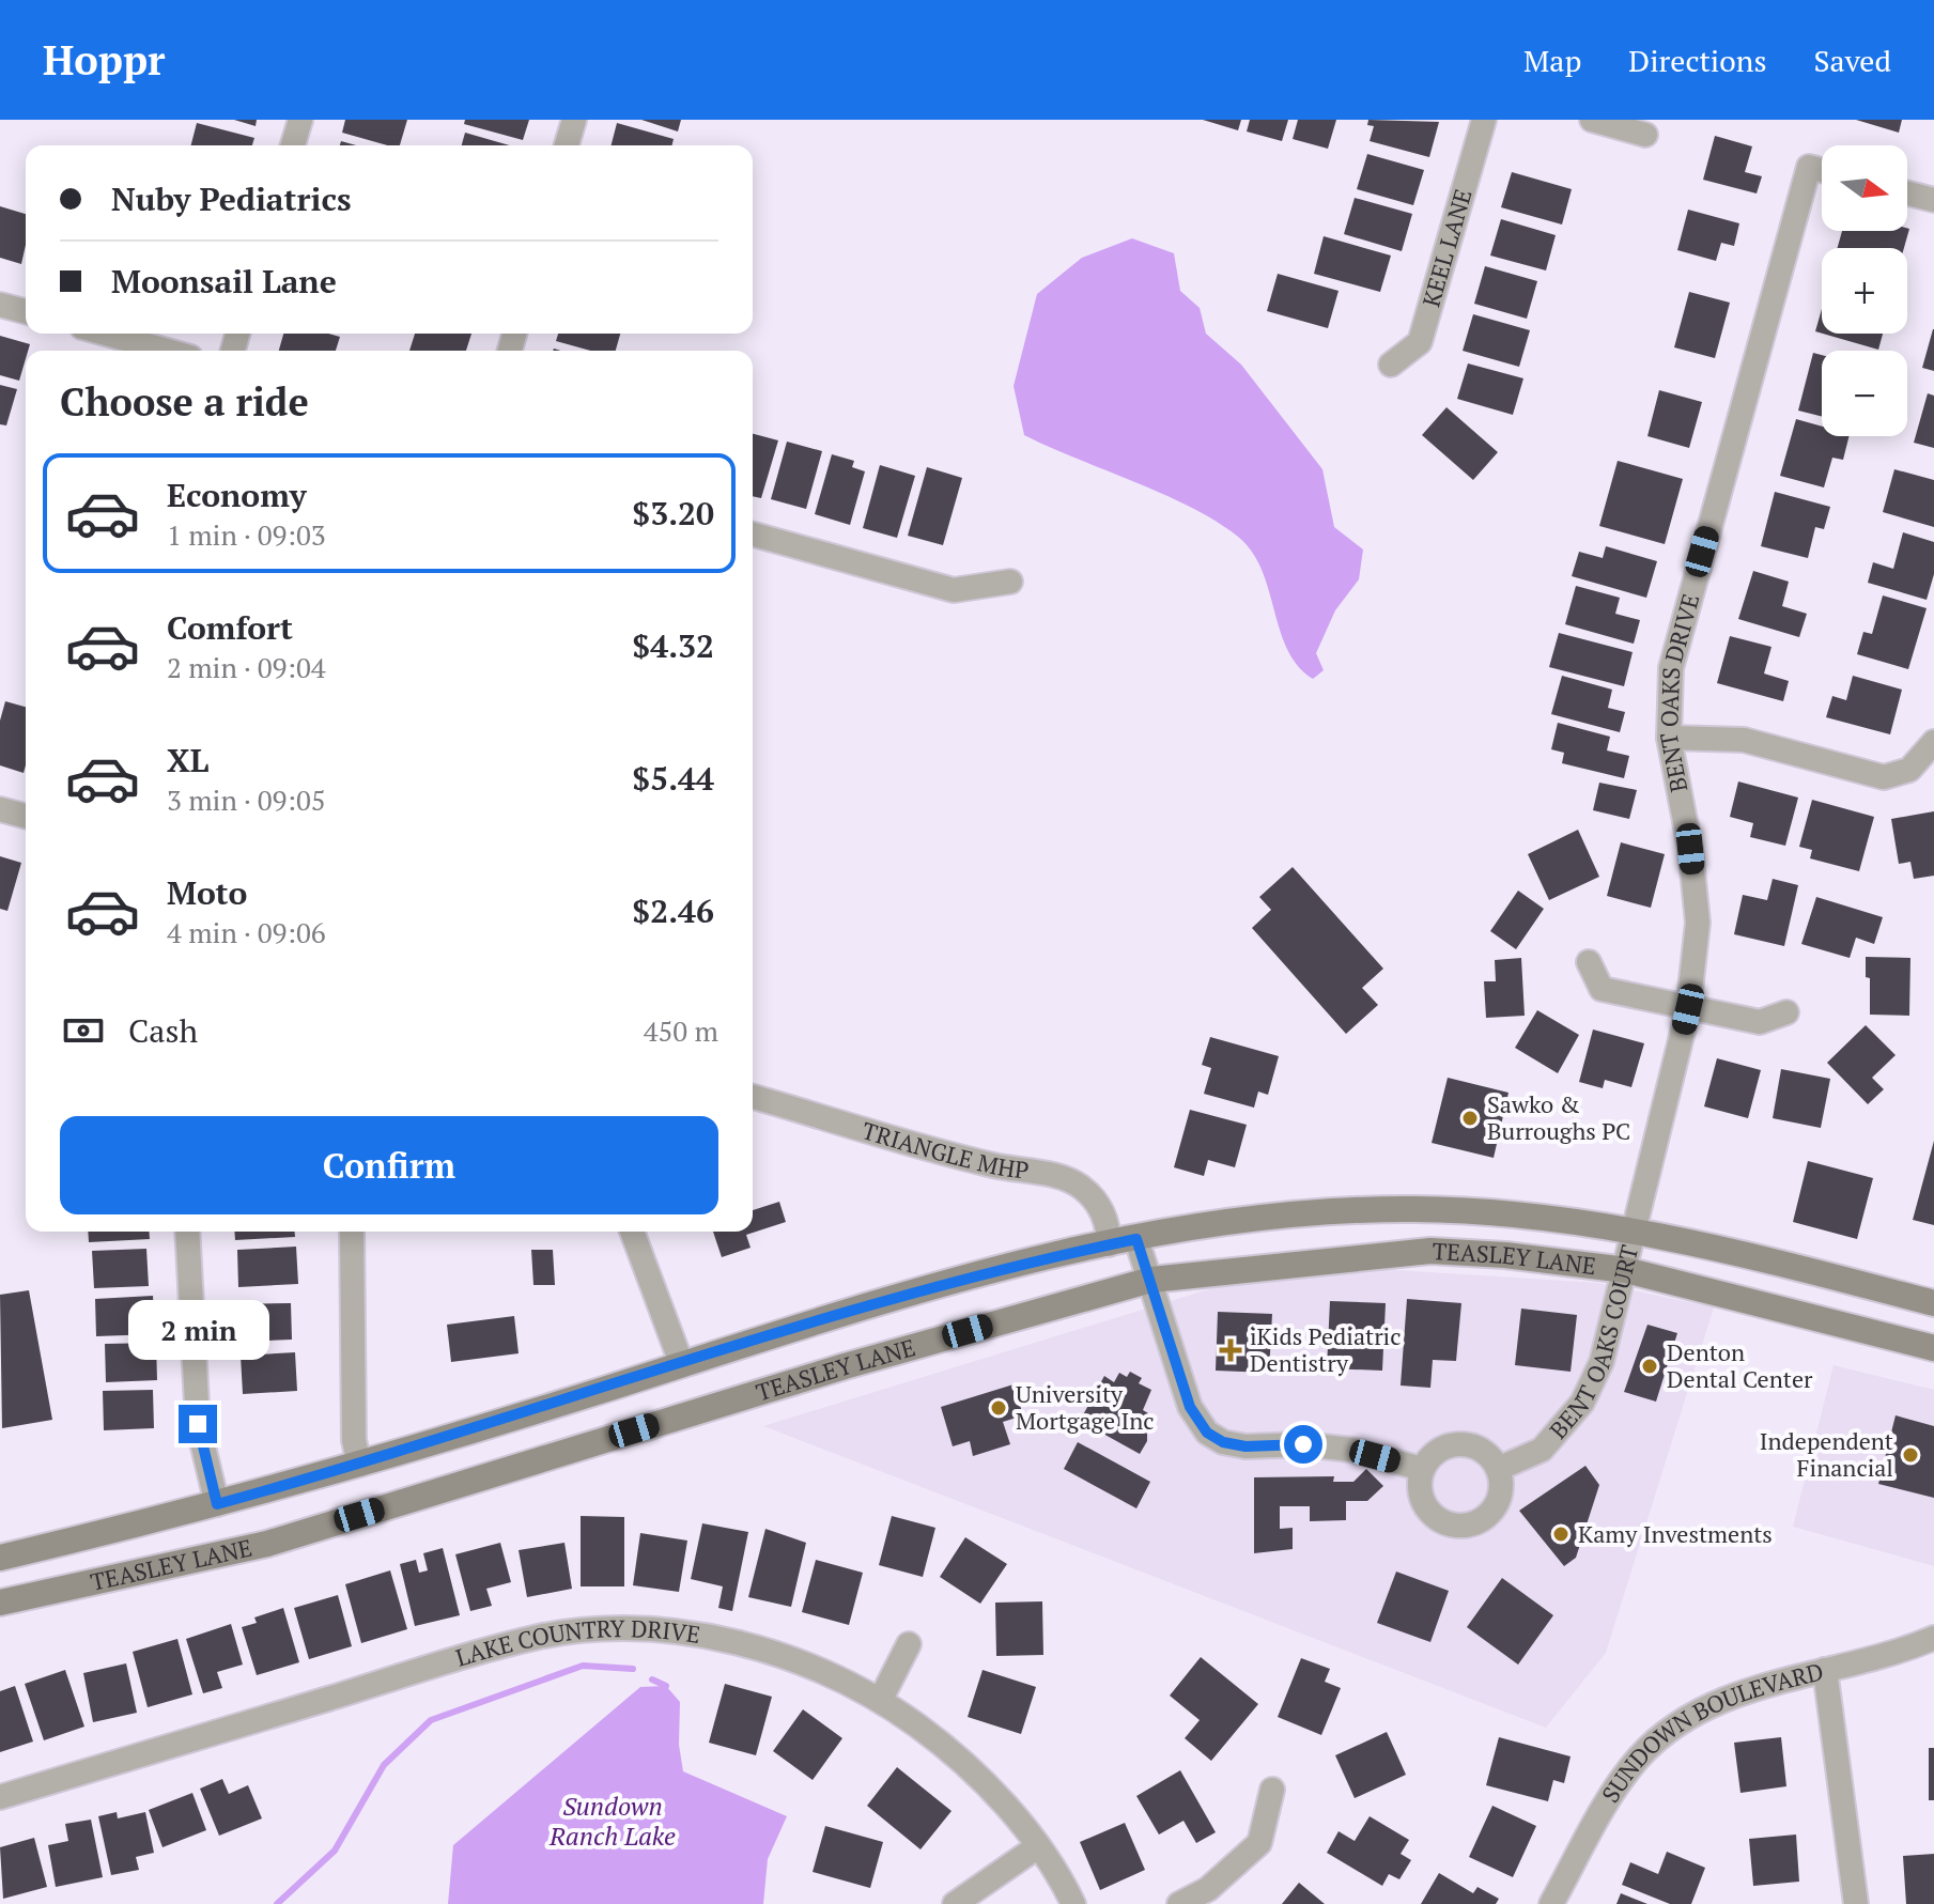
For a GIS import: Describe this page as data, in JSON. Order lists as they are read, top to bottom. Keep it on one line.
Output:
{"streets":{"main road":["TEASLEY LANE"],"street":["KEEL LANE","BENT OAKS DRIVE","TRIANGLE MHP","BENT OAKS COURT","LAKE COUNTRY DRIVE","SUNDOWN BOULEVARD"]},"crossings":[["BENT OAKS DRIVE","TEASLEY LANE"],["BENT OAKS DRIVE","BENT OAKS COURT"],["TRIANGLE MHP","TEASLEY LANE"],["TEASLEY LANE","BENT OAKS COURT"]],"water":["Sundown Ranch Lake"],"places":{"other":["Sawko & Burroughs PC","Denton Dental Center","University Mortgage Inc","Independent Financial","Kamy Investments"],"health":["iKids Pediatric Dentistry"]},"north":"right","page":{"header":"Hoppr","nav":["Map","Directions","Saved"],"map_buttons":["+","−"],"banner":["Nuby Pediatrics","Moonsail Lane"],"heading":"Choose a ride","list":[{"name":"Economy","note":"1 min · 09:03","value":"$3.20"},{"name":"Comfort","note":"2 min · 09:04","value":"$4.32"},{"name":"XL","note":"3 min · 09:05","value":"$5.44"},{"name":"Moto","note":"4 min · 09:06","value":"$2.46"}],"pay":["Cash","450 m"],"buttons":"Confirm","bubble":"2 min"}}
